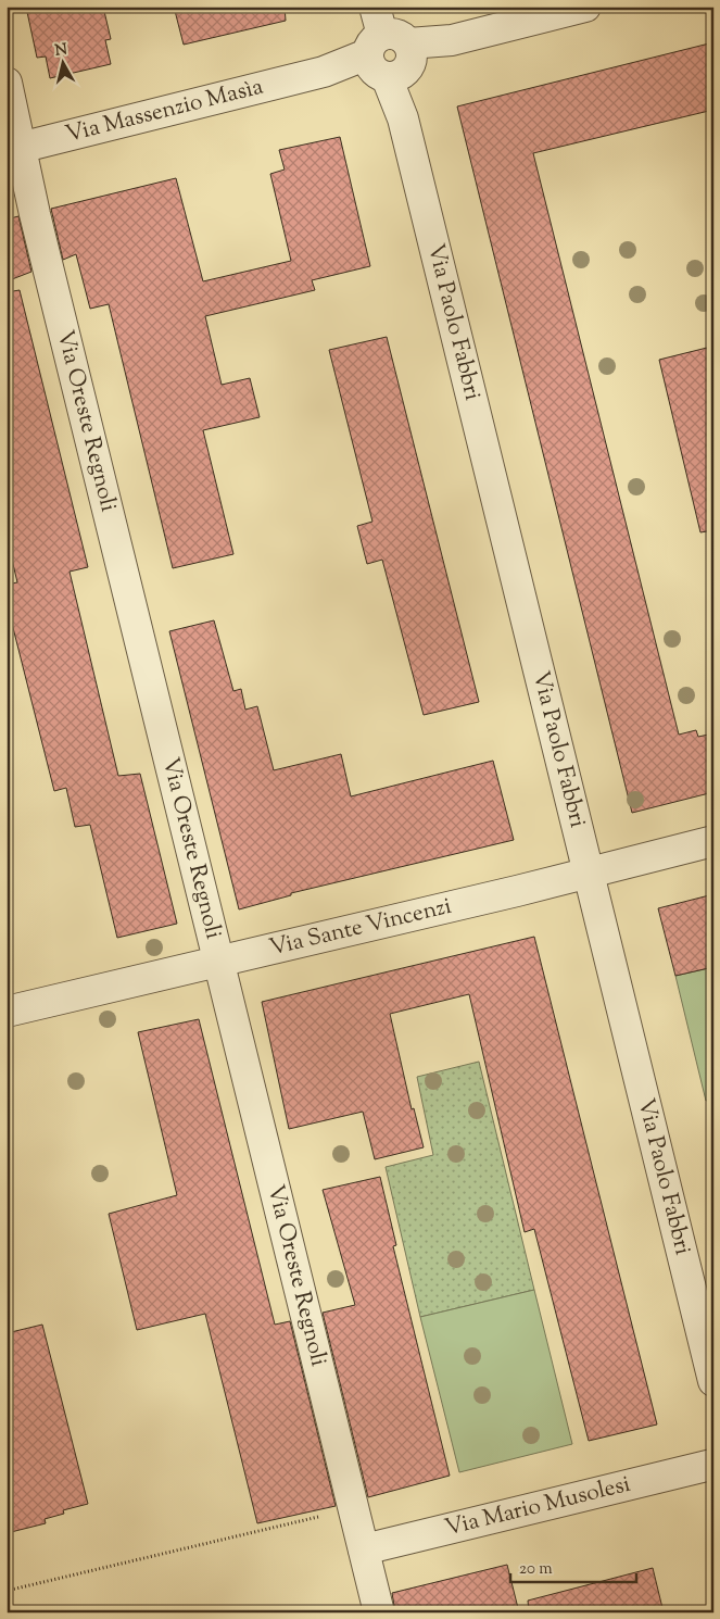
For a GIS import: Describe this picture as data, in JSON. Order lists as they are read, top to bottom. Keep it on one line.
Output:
{"streets":{"street":["Via Massenzio Masìa","Via Paolo Fabbri","Via Oreste Regnoli","Via Sante Vincenzi","Via Mario Musolesi"]},"crossings":[["Via Massenzio Masìa","Via Paolo Fabbri"],["Via Massenzio Masìa","Via Oreste Regnoli"],["Via Paolo Fabbri","Via Sante Vincenzi"],["Via Oreste Regnoli","Via Sante Vincenzi"],["Via Oreste Regnoli","Via Mario Musolesi"]],"scale_bar":"20 m","north":"top"}
